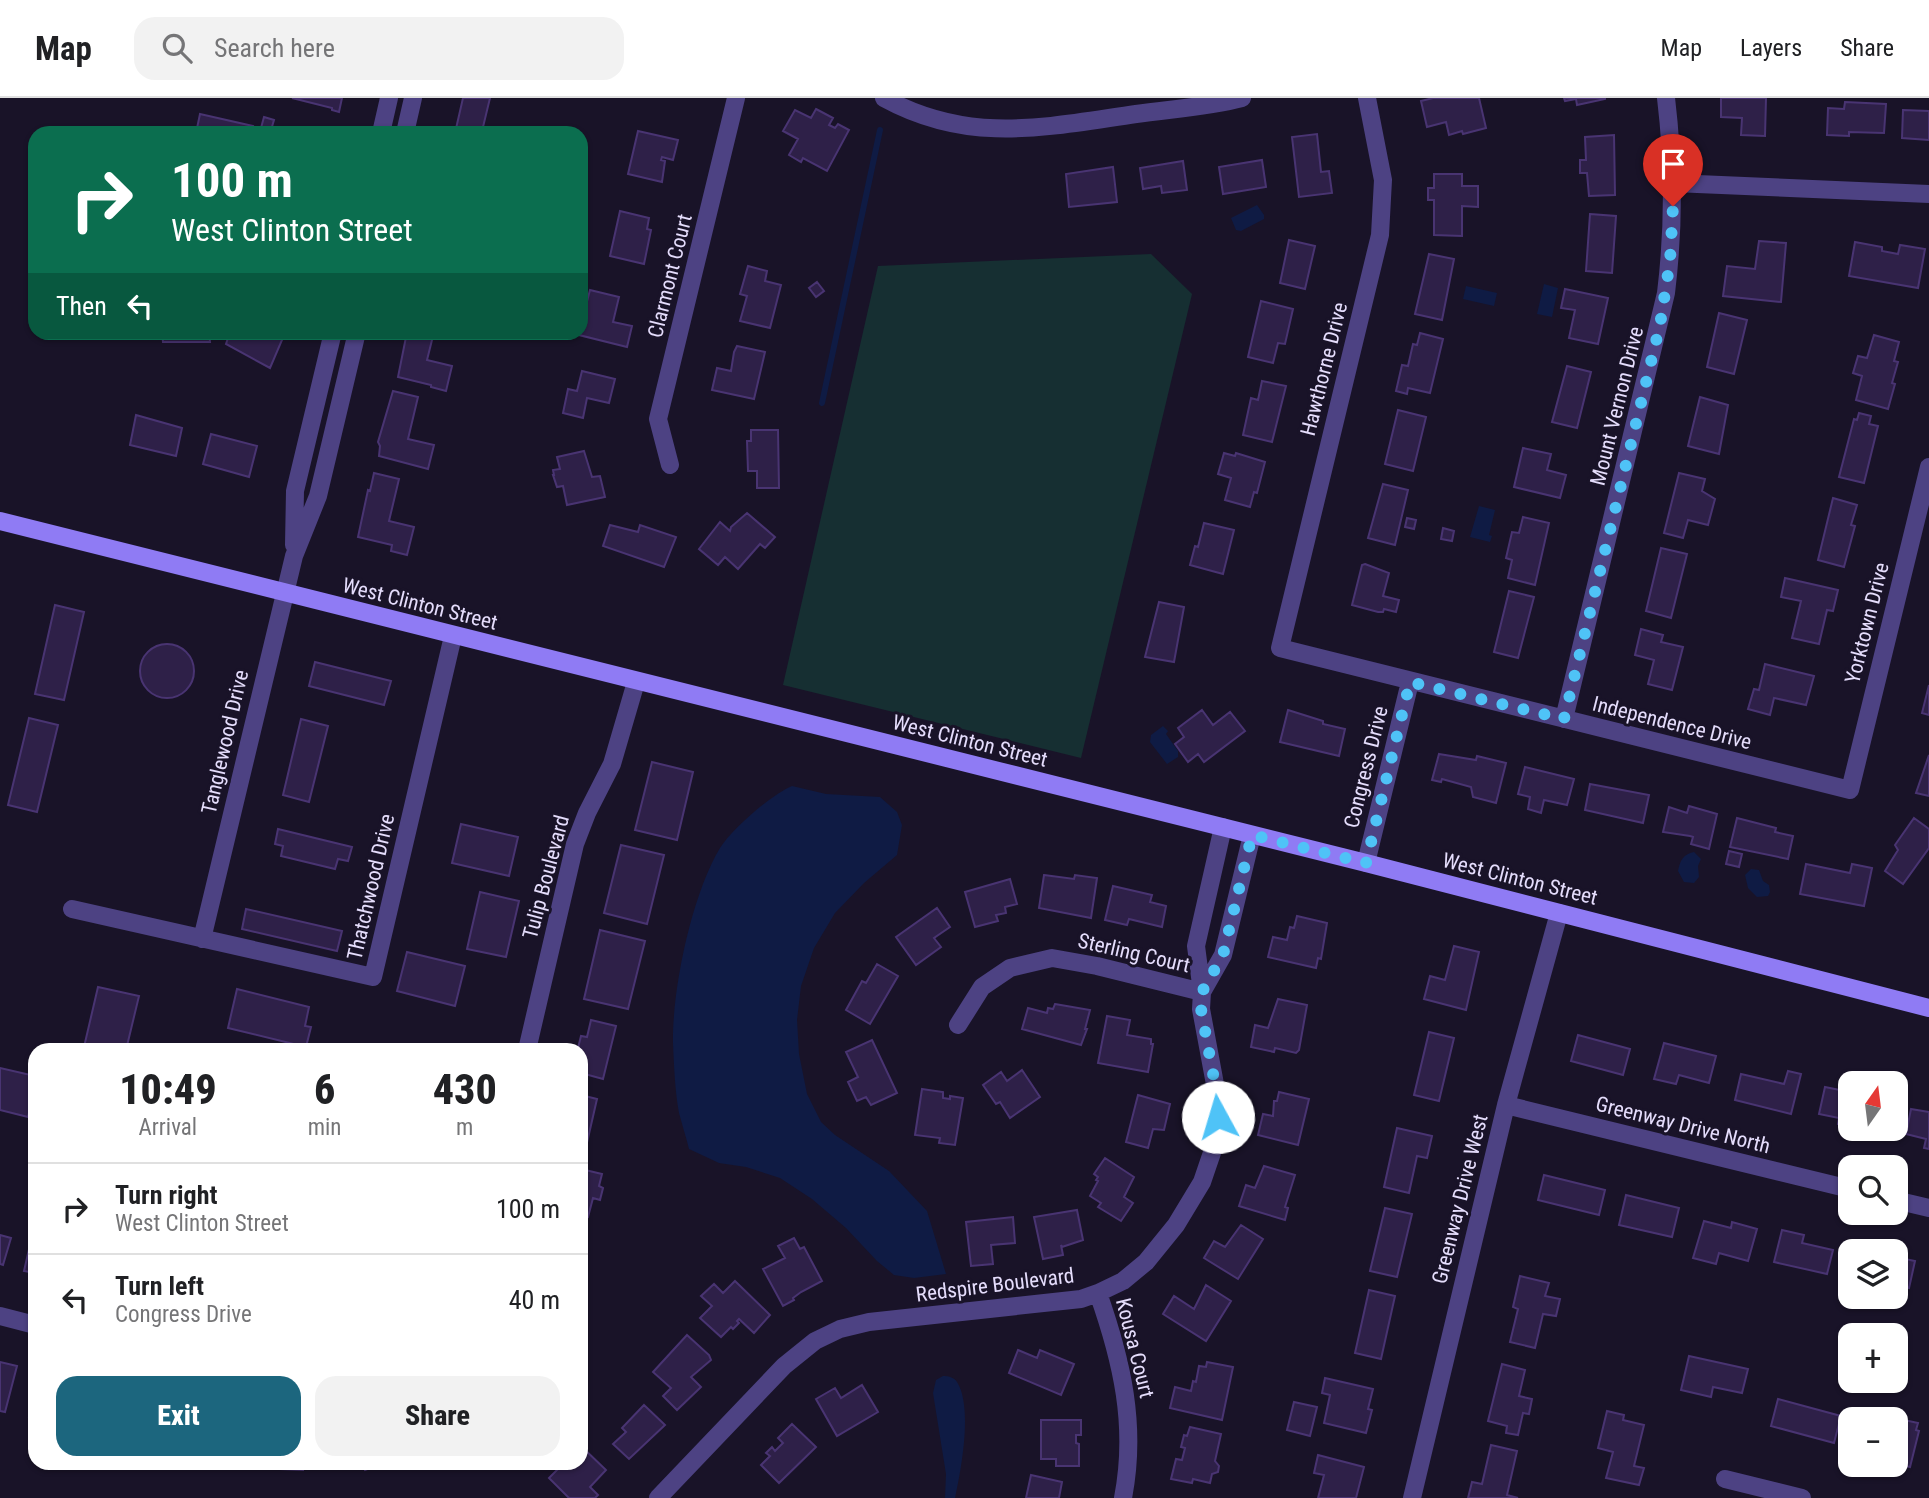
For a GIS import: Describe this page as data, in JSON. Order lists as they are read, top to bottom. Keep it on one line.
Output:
{"streets":{"street":["Clarmont Court","Hawthorne Drive","Mount Vernon Drive","West Clinton Street","Yorktown Drive","Independence Drive","Tanglewood Drive","Congress Drive","Tulip Boulevard","Thatchwood Drive","Sterling Court","Greenway Drive North","Greenway Drive West","Redspire Boulevard","Kousa Court"]},"crossings":[["Hawthorne Drive","Independence Drive"],["Mount Vernon Drive","Independence Drive"],["West Clinton Street","Tanglewood Drive"],["West Clinton Street","Congress Drive"],["West Clinton Street","Tulip Boulevard"],["West Clinton Street","Thatchwood Drive"],["West Clinton Street","Greenway Drive West"],["West Clinton Street","Redspire Boulevard"],["Yorktown Drive","Independence Drive"],["Independence Drive","Congress Drive"],["Tanglewood Drive","Thatchwood Drive"],["Sterling Court","Redspire Boulevard"],["Greenway Drive North","Greenway Drive West"],["Redspire Boulevard","Kousa Court"]],"north":"top","page":{"header":"Map","search":"Search here","nav":["Map","Layers","Share"],"turn":["100 m","West Clinton Street"],"then":"Then","eta":["10:49","Arrival","6","min","430","m"],"map_buttons":["+","−"],"list":[{"name":"Turn right","note":"West Clinton Street","value":"100 m"},{"name":"Turn left","note":"Congress Drive","value":"40 m"}],"buttons":["Exit","Share"]}}
